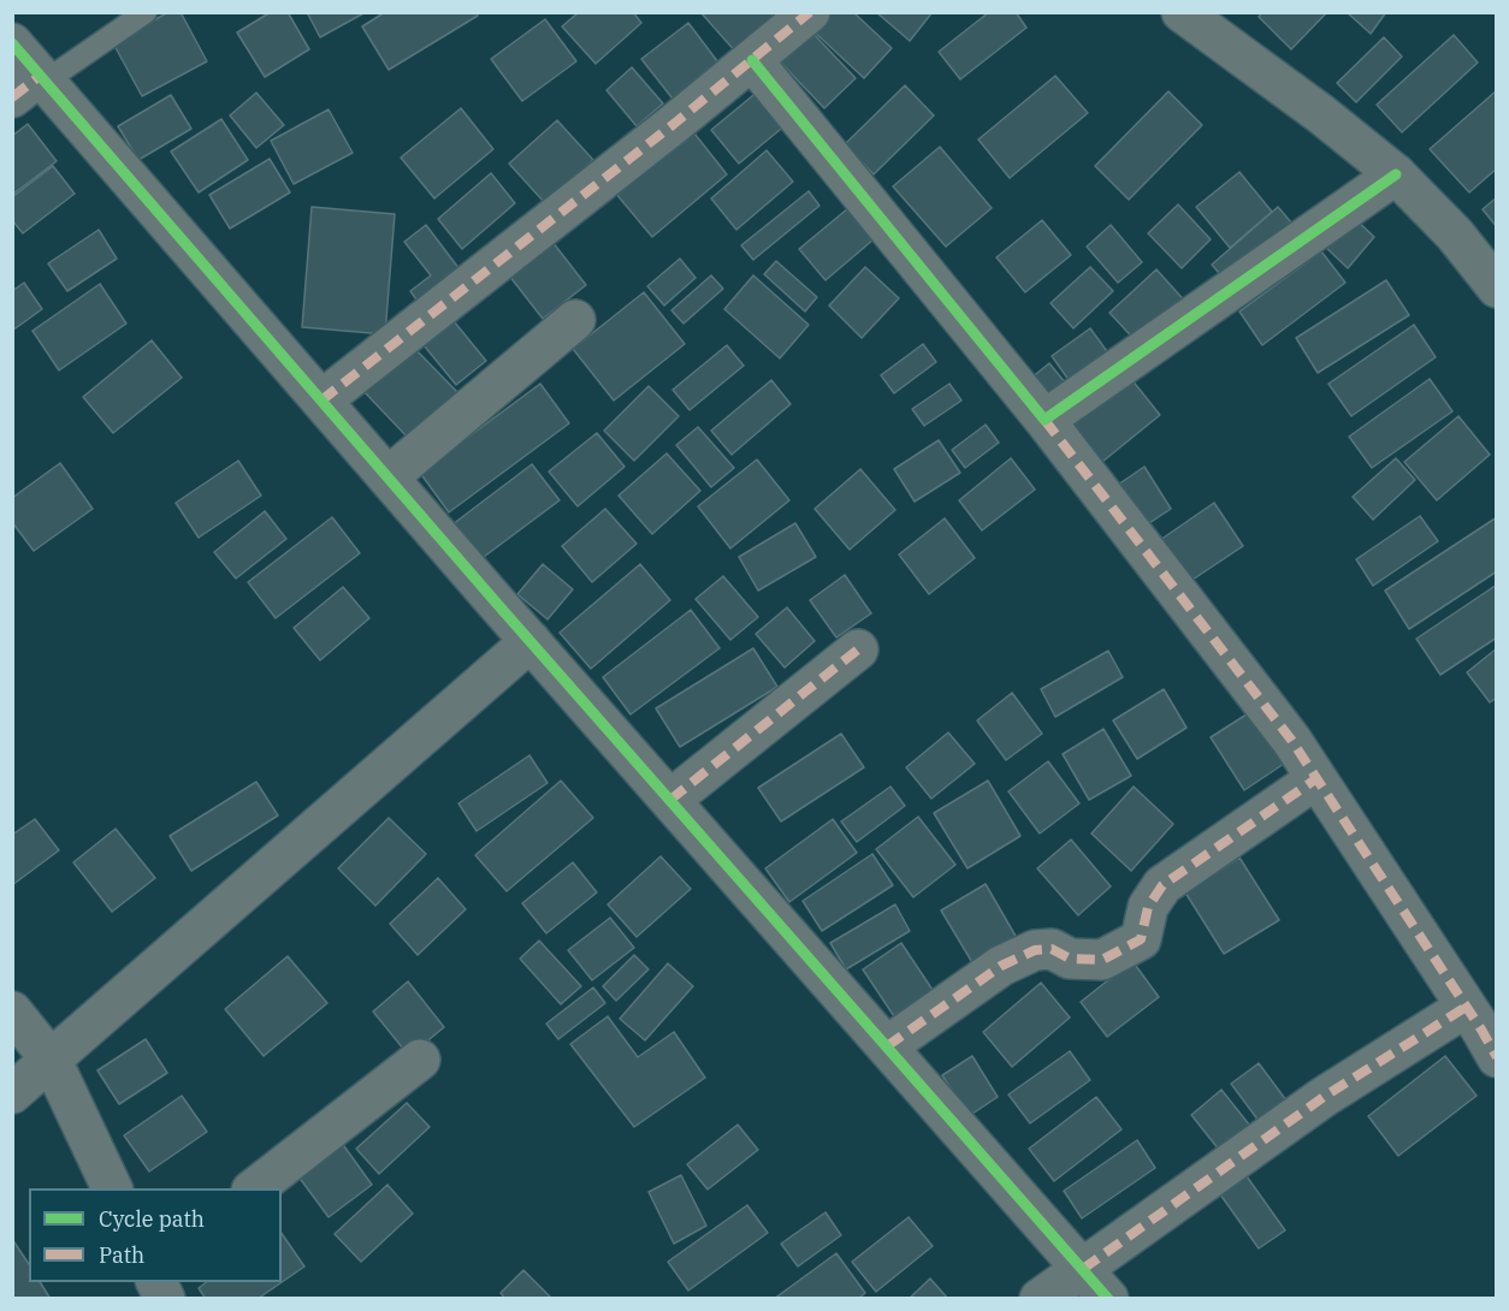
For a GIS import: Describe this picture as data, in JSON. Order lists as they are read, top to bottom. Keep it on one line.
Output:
{"legend":["Cycle path","Path"]}
